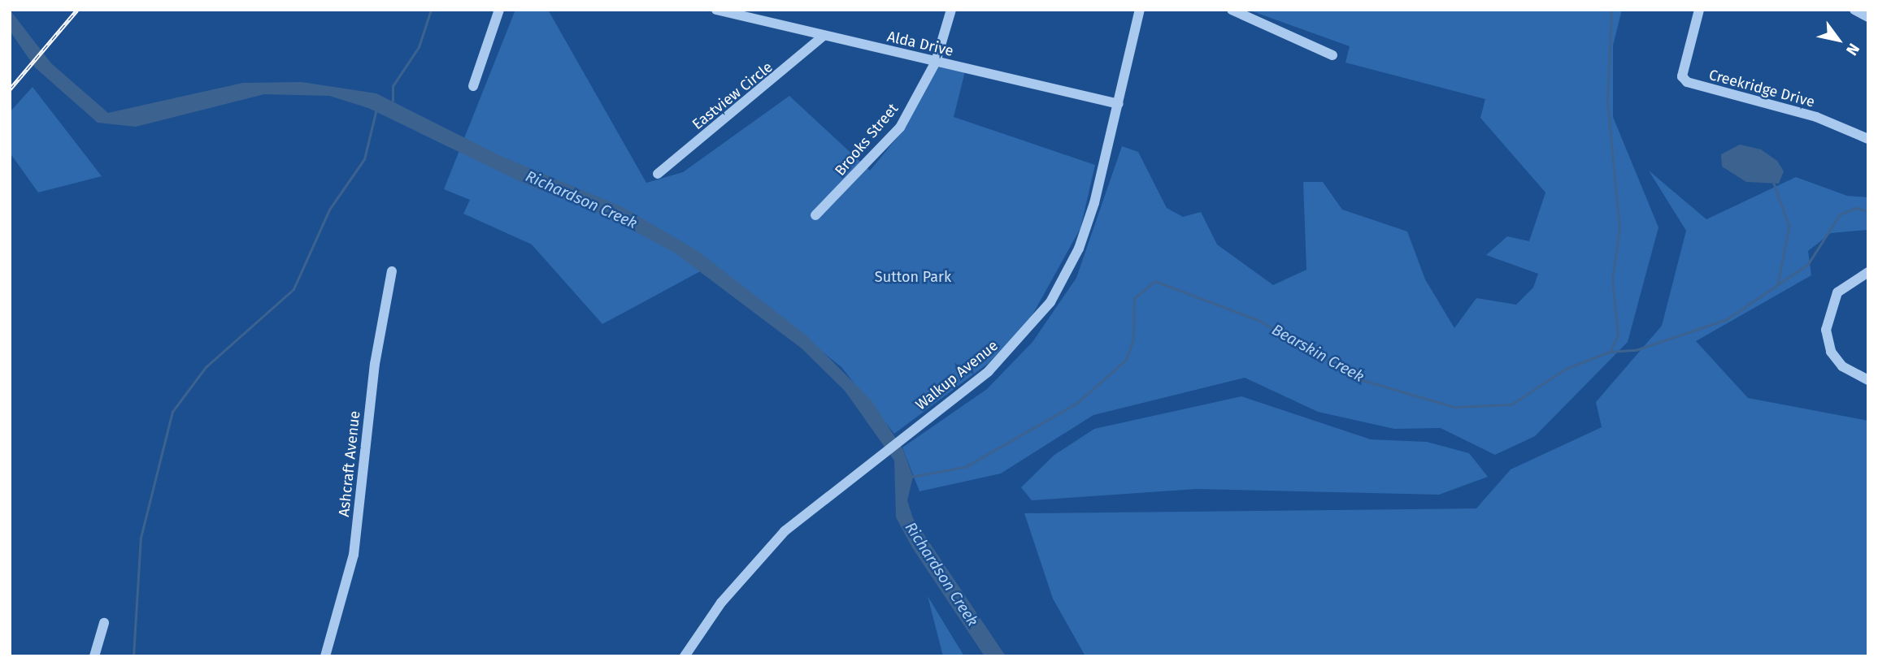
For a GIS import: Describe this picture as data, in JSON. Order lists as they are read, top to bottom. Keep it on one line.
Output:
{"streets":{"street":["Alda Drive","Creekridge Drive","Eastview Circle","Brooks Street","Walkup Avenue","Ashcraft Avenue"]},"crossings":[["Alda Drive","Eastview Circle"],["Alda Drive","Brooks Street"],["Alda Drive","Walkup Avenue"]],"water":["Richardson Creek","Bearskin Creek"],"parks":["Sutton Park"],"north":"bottom right"}
